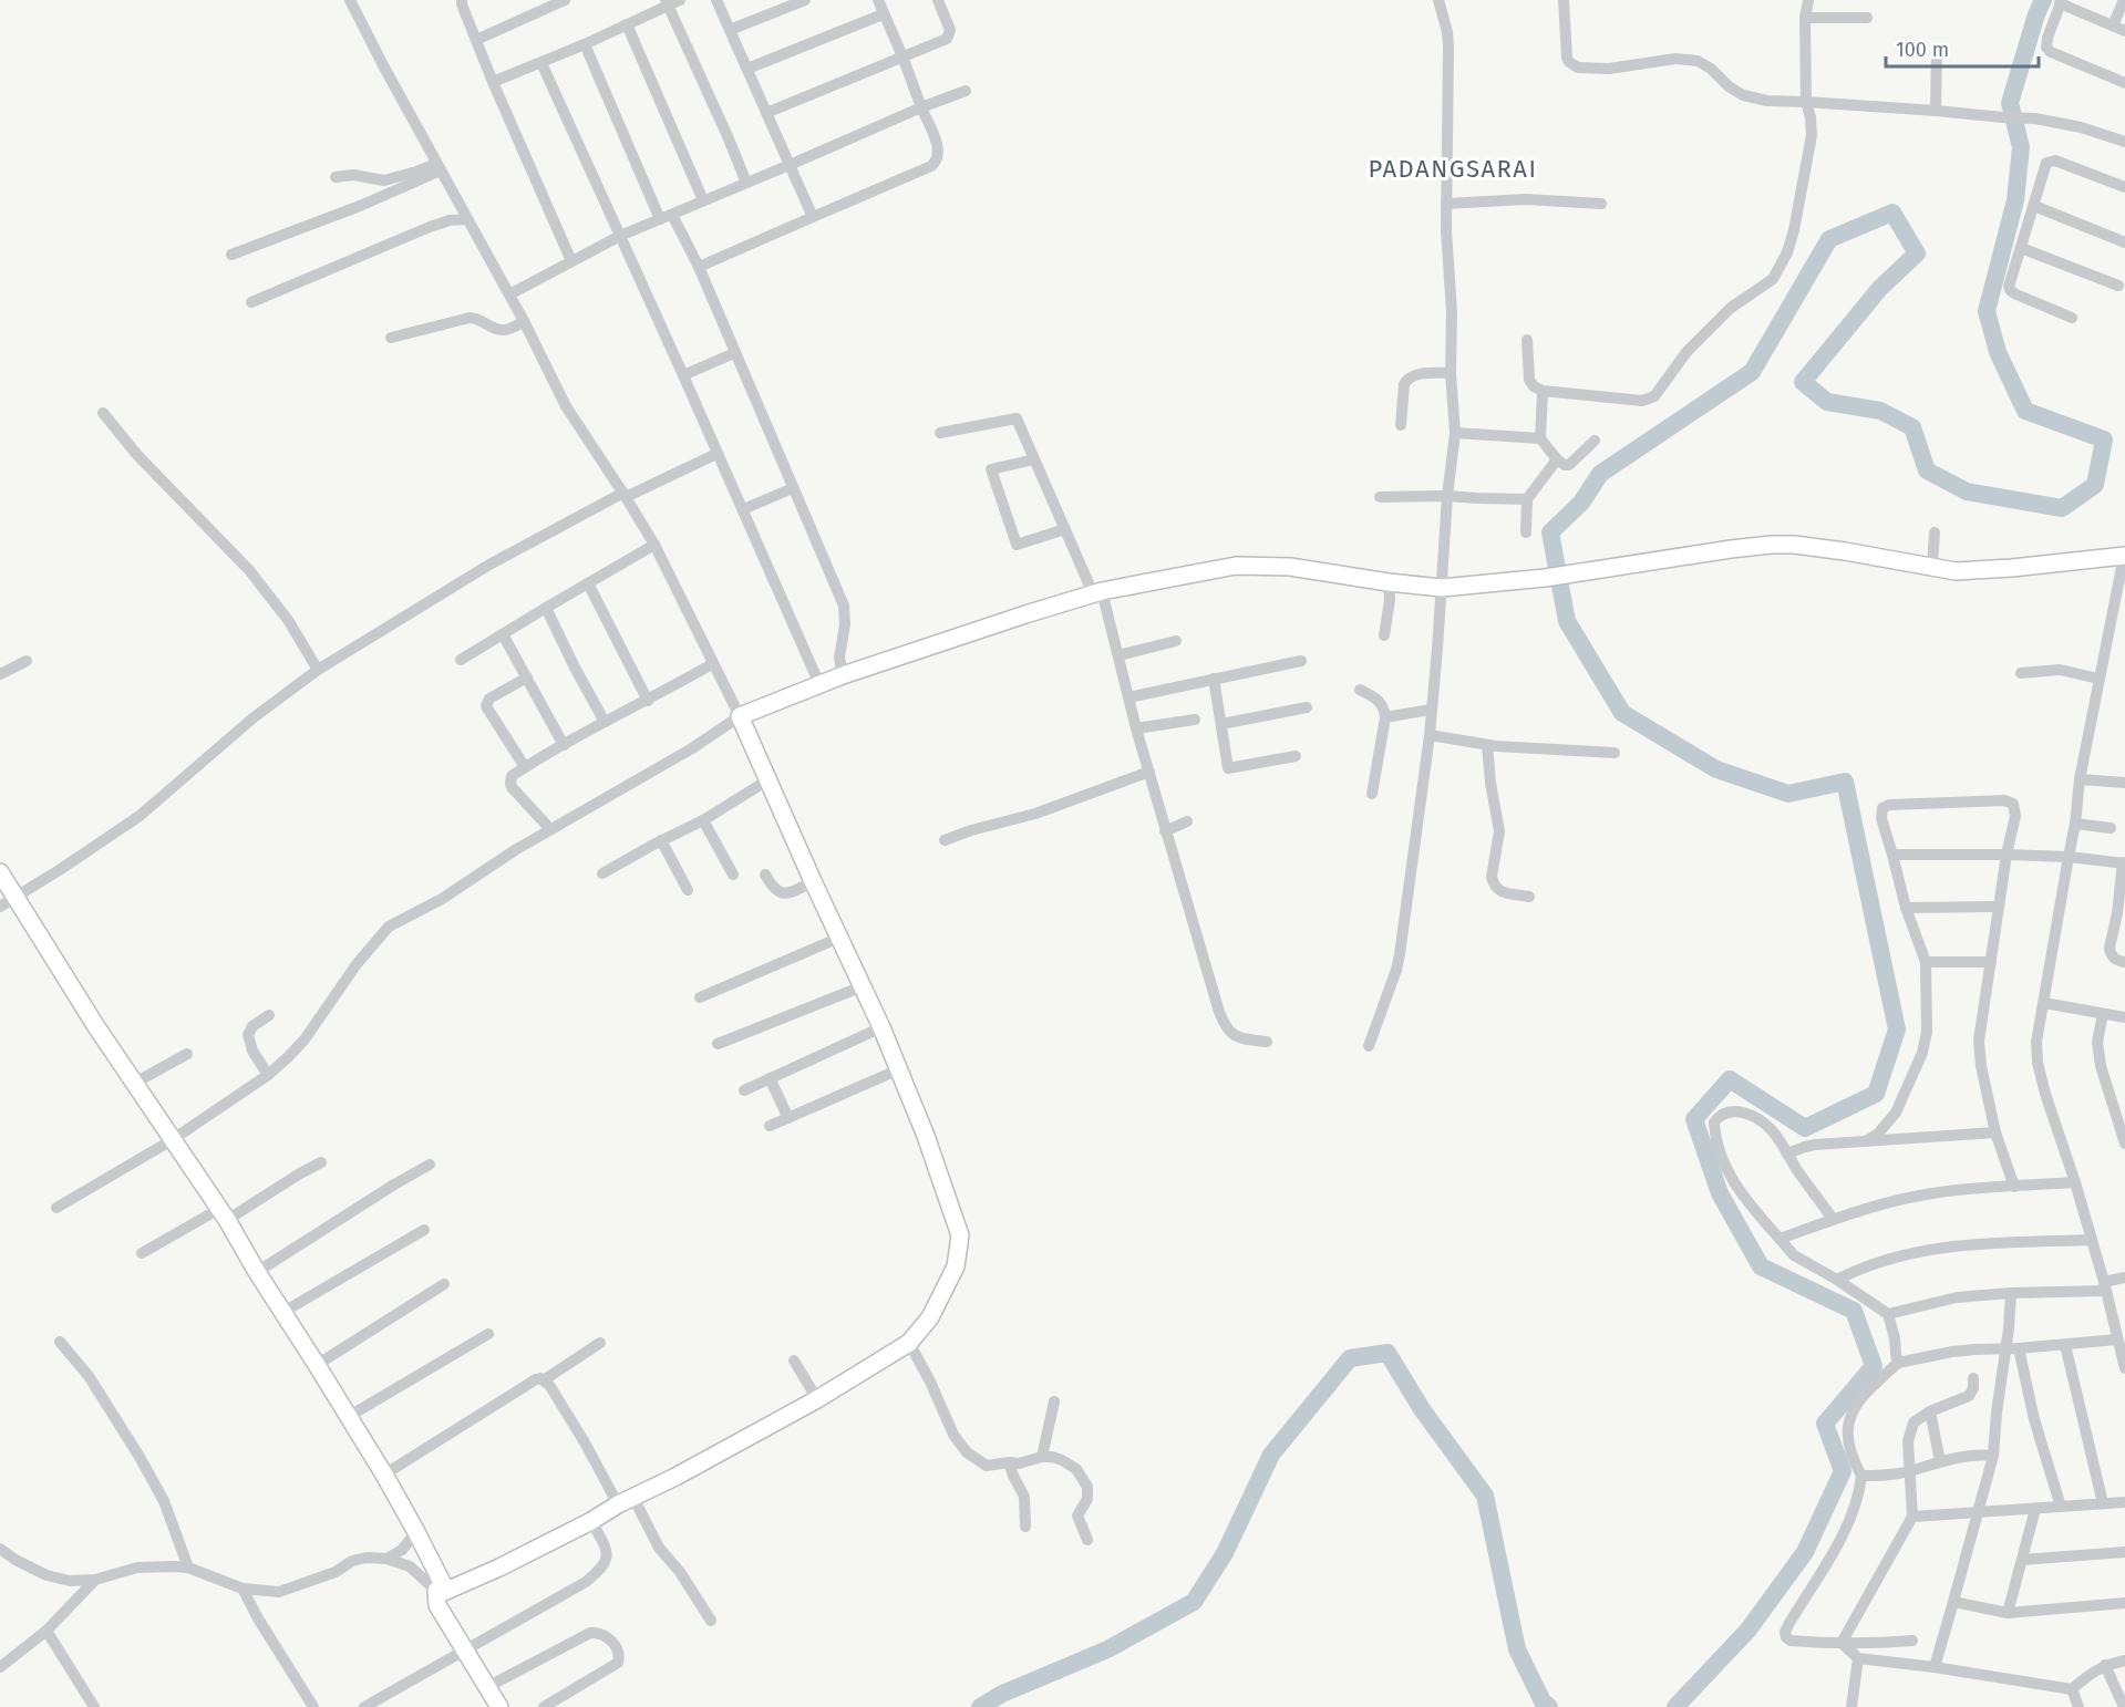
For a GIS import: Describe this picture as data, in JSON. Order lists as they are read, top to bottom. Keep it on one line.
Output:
{"districts":["PADANGSARAI"],"scale_bar":"100 m"}
